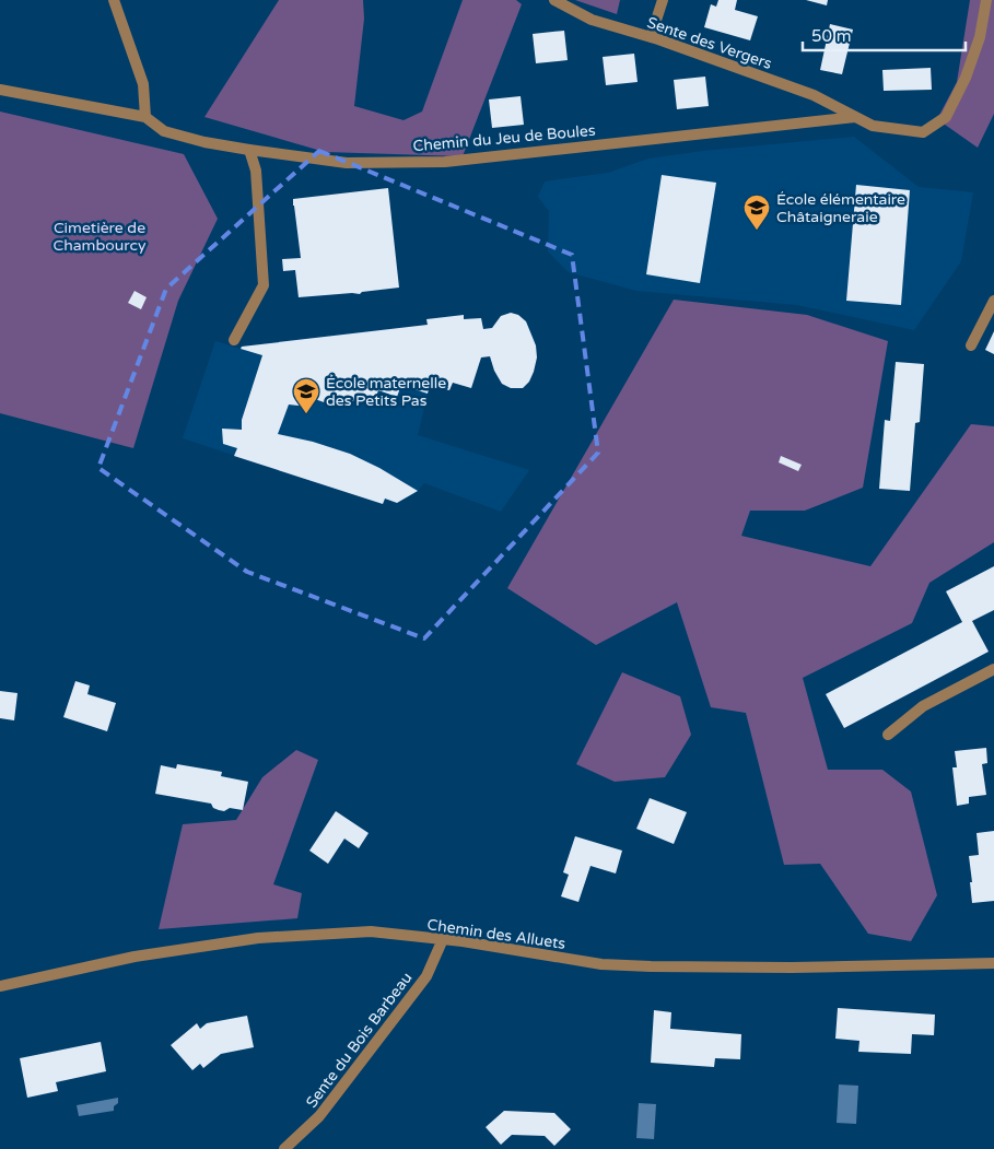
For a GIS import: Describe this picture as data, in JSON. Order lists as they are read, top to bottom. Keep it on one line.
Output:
{"streets":{"street":["Sente des Vergers","Chemin du Jeu de Boules","Chemin des Alluets","Sente du Bois Barbeau"]},"crossings":[["Sente des Vergers","Chemin du Jeu de Boules"],["Chemin des Alluets","Sente du Bois Barbeau"]],"parks":["Cimetière de Chambourcy"],"places":{"school or university":["École élémentaire Châtaigneraie","École maternelle des Petits Pas"]},"scale_bar":"50 m"}
